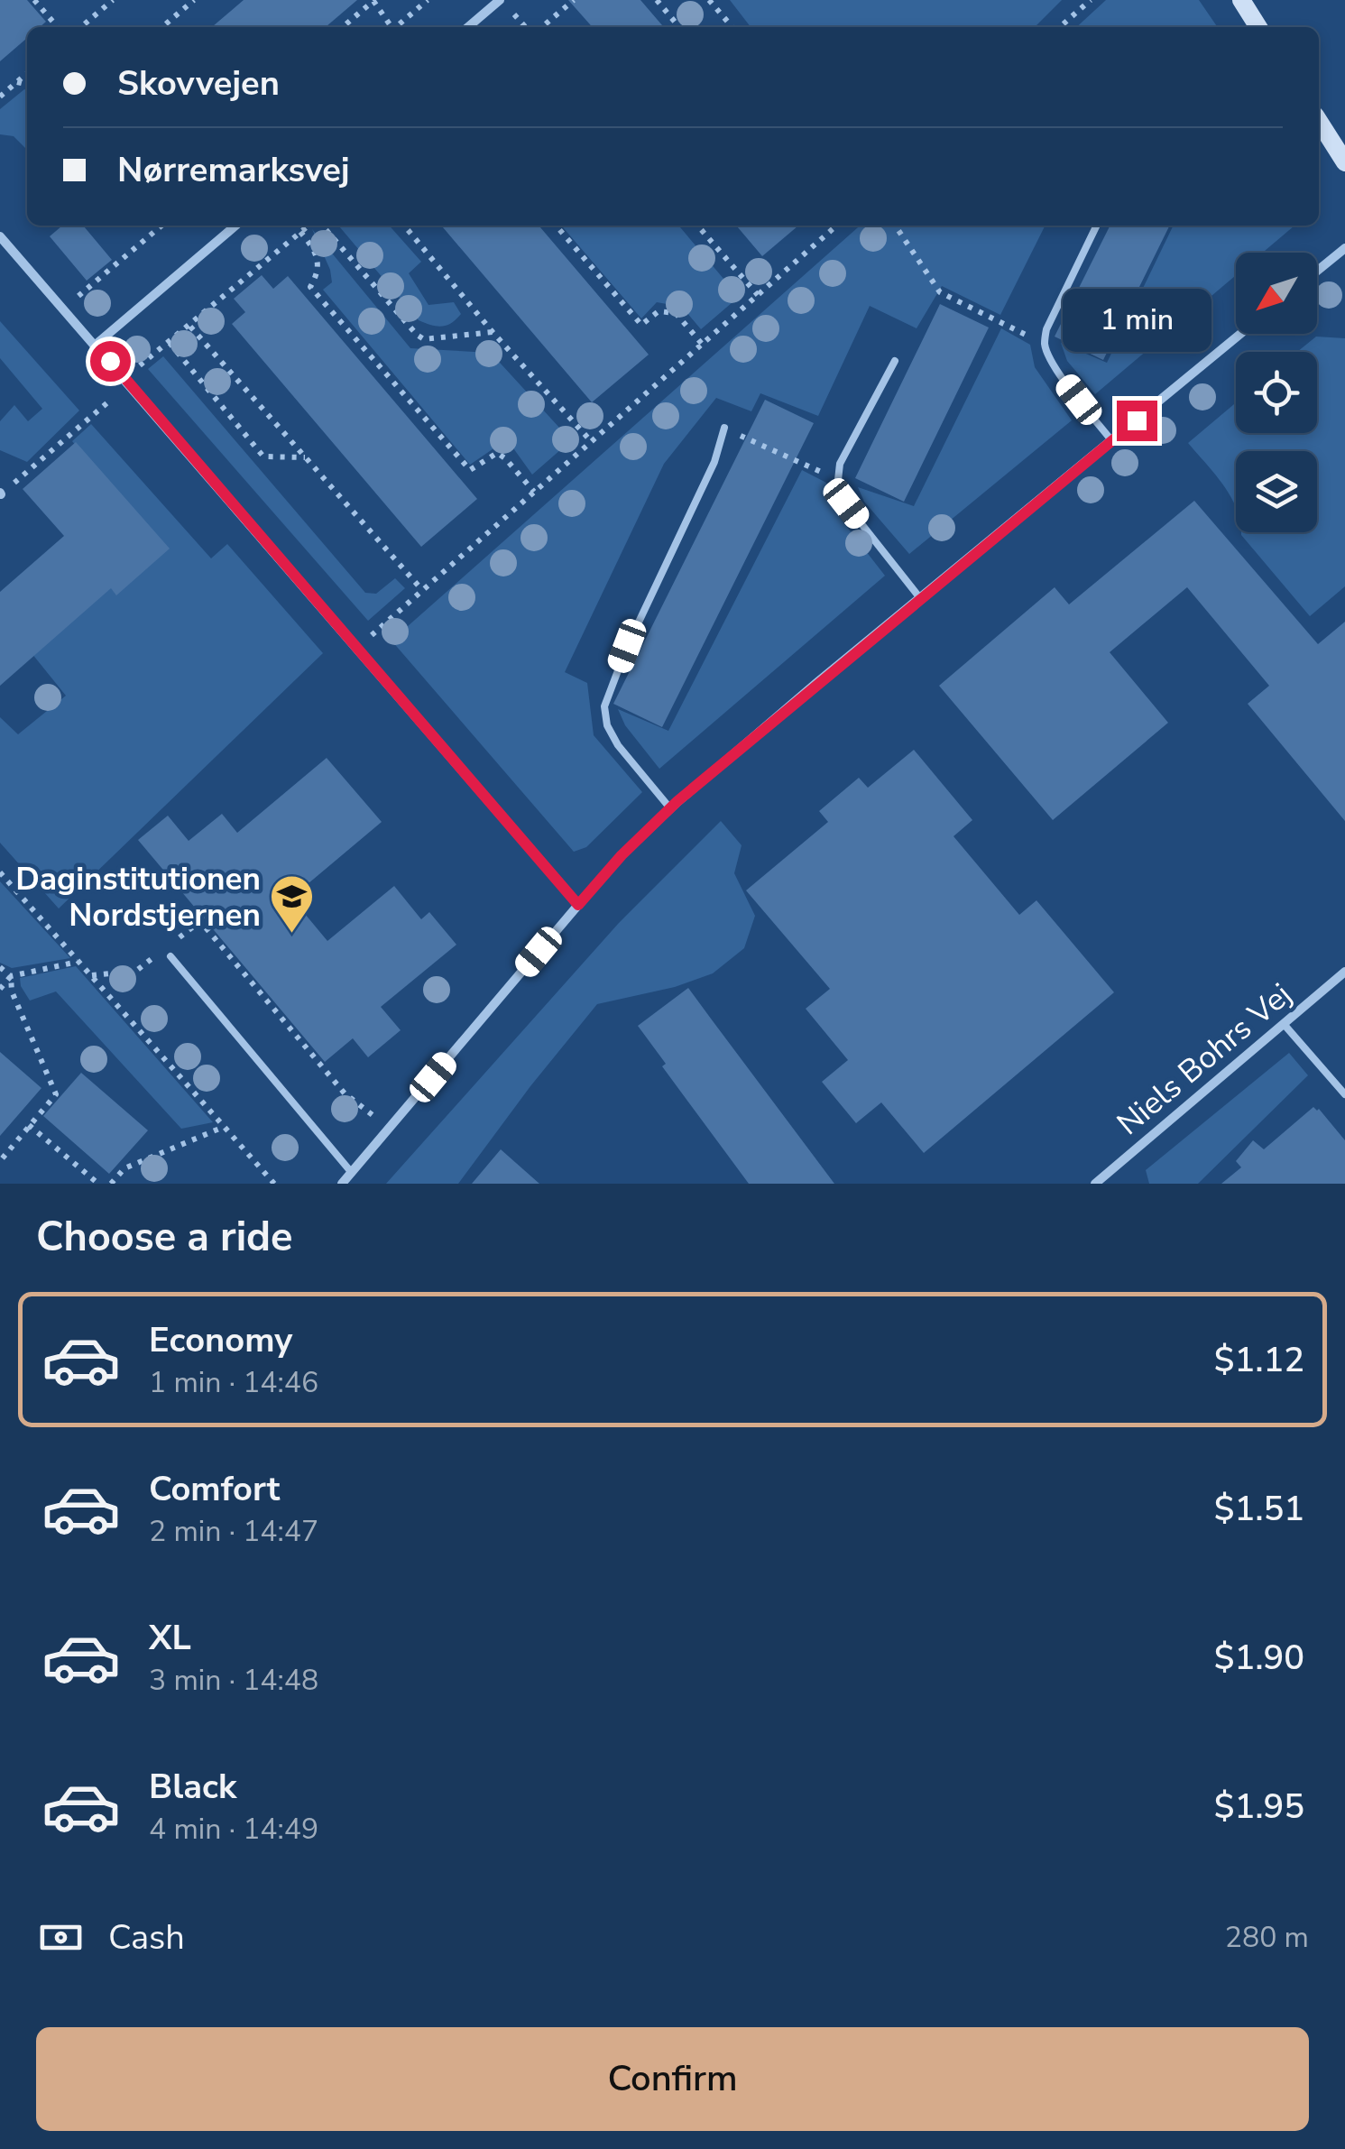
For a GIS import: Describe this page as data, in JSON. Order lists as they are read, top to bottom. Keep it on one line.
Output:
{"streets":{"street":["Niels Bohrs Vej"]},"places":{"school or university":["Daginstitutionen Nordstjernen"]},"north":"bottom left","page":{"banner":["Skovvejen","Nørremarksvej"],"bubble":"1 min","heading":"Choose a ride","list":[{"name":"Economy","note":"1 min · 14:46","value":"$1.12"},{"name":"Comfort","note":"2 min · 14:47","value":"$1.51"},{"name":"XL","note":"3 min · 14:48","value":"$1.90"},{"name":"Black","note":"4 min · 14:49","value":"$1.95"}],"pay":["Cash","280 m"],"buttons":"Confirm"}}
